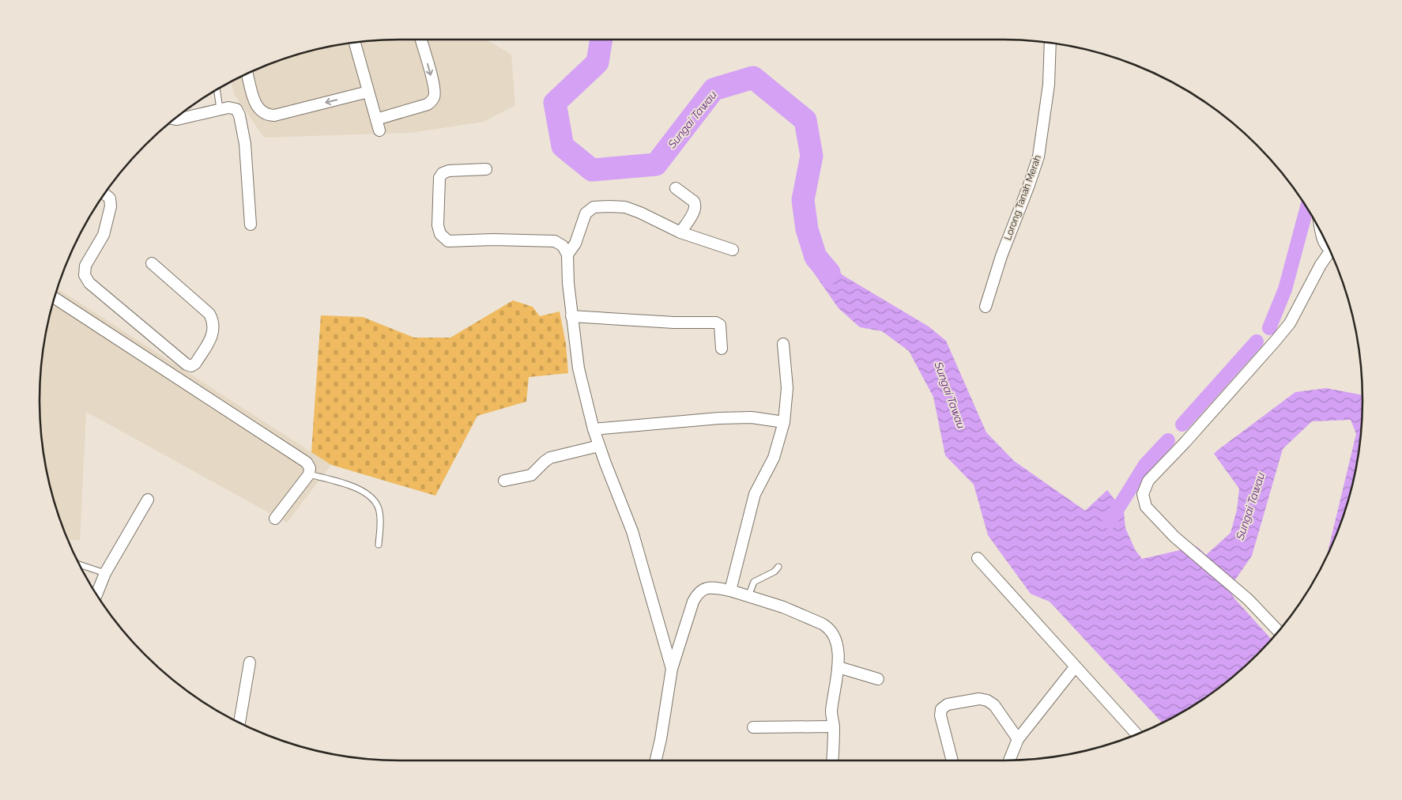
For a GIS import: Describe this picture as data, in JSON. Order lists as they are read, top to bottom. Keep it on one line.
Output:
{"streets":{"street":["Lorong Tanah Merah"]},"water":["Sungai Tawau"]}
